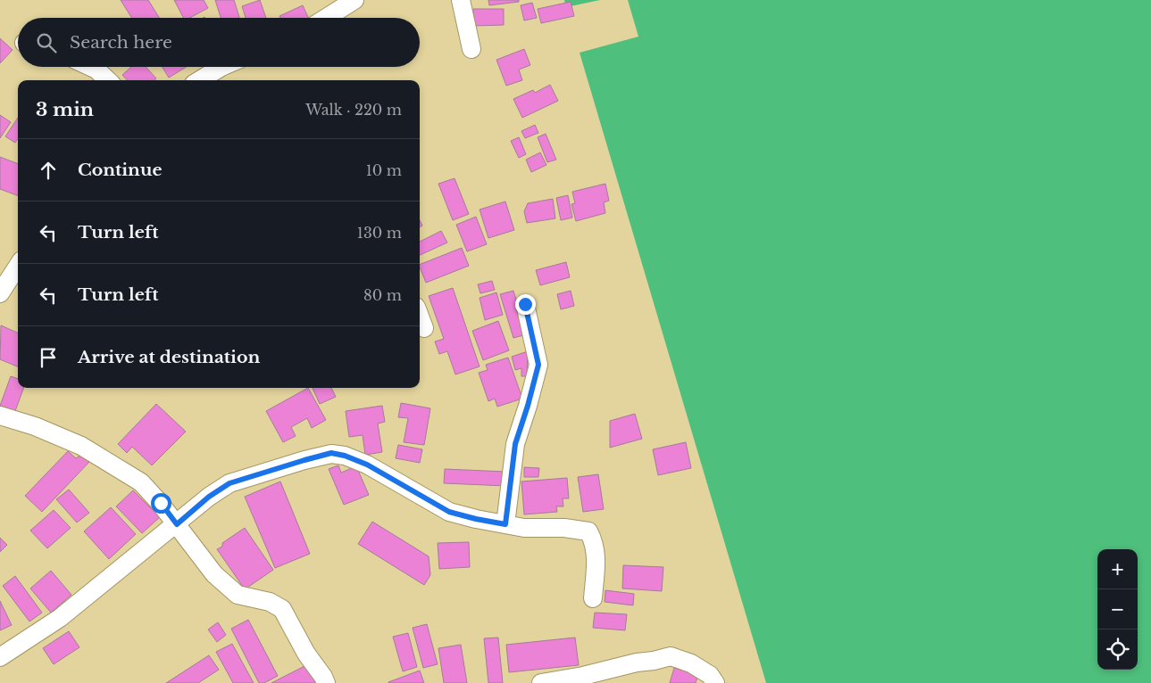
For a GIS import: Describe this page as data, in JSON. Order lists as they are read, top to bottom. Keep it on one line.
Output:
{"page":{"search":"Search here","heading":["3 min","Walk · 220 m"],"list":[["Continue","10 m"],["Turn left","130 m"],["Turn left","80 m"],"Arrive at destination"],"map_buttons":["+","−"]}}
